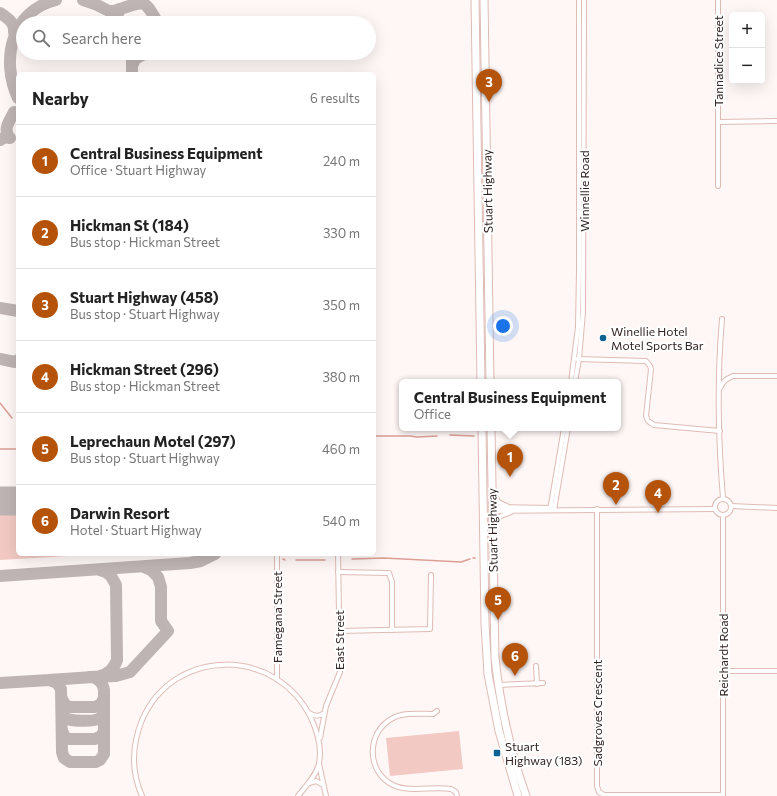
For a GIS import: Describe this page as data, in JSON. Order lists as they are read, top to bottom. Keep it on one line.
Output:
{"streets":{"highway":["Stuart Highway"],"street":["Tannadice Street","Winnellie Road","Famegana Street","East Street","Reichardt Road","Sadgroves Crescent"]},"crossings":[["Reichardt Road","Sadgroves Crescent"]],"places":{"other":["Winellie Hotel Motel Sports Bar"],"transit":["Stuart Highway (183)"]},"page":{"map_buttons":["+","−"],"search":"Search here","pins":["3","1","2","4","5","6"],"heading":["Nearby","6 results"],"list":[{"mark":"1","name":"Central Business Equipment","note":"Office · Stuart Highway","value":"240 m"},{"mark":"2","name":"Hickman St (184)","note":"Bus stop · Hickman Street","value":"330 m"},{"mark":"3","name":"Stuart Highway (458)","note":"Bus stop · Stuart Highway","value":"350 m"},{"mark":"4","name":"Hickman Street (296)","note":"Bus stop · Hickman Street","value":"380 m"},{"mark":"5","name":"Leprechaun Motel (297)","note":"Bus stop · Stuart Highway","value":"460 m"},{"mark":"6","name":"Darwin Resort","note":"Hotel · Stuart Highway","value":"540 m"}],"popup":["Central Business Equipment","Office"]}}
